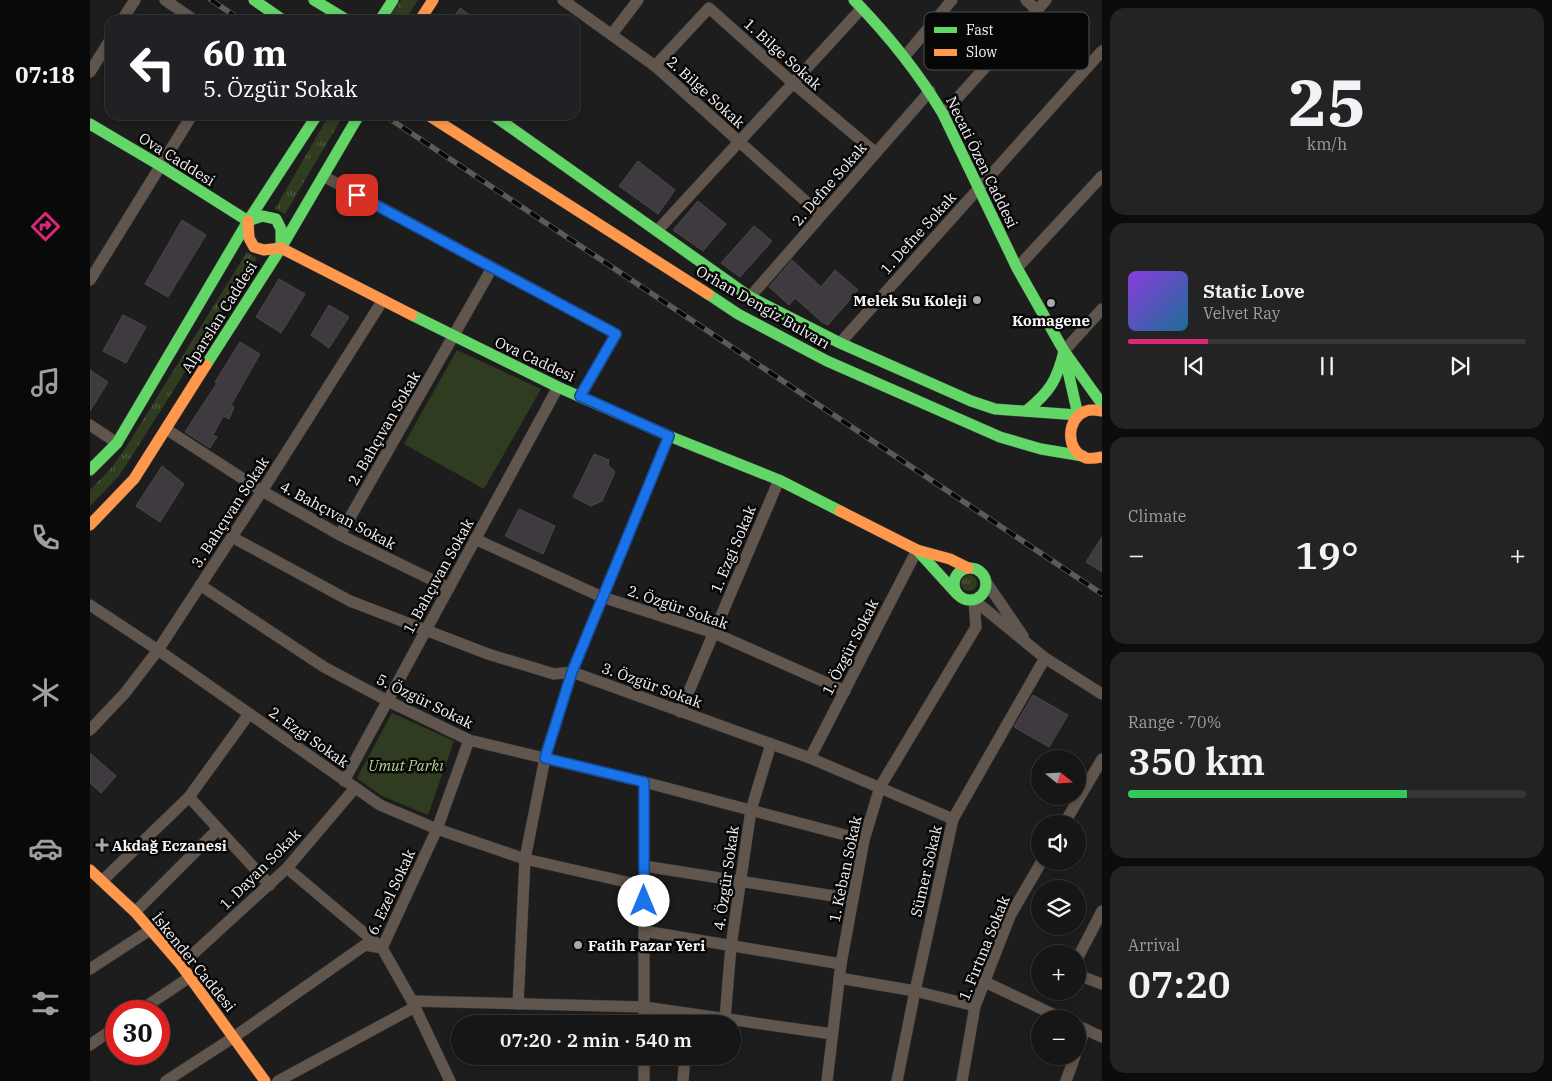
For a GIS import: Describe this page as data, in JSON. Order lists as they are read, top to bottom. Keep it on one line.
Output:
{"streets":{"main road":["Ova Caddesi","Necati Özen Caddesi","Orhan Dengiz Bulvarı","Alparslan Caddesi","İskender Caddesi"],"street":["1. Bilge Sokak","2. Bilge Sokak","2. Defne Sokak","1. Defne Sokak","2. Bahçıvan Sokak","3. Bahçıvan Sokak","4. Bahçıvan Sokak","1. Ezgi Sokak","1. Bahçıvan Sokak","2. Özgür Sokak","1. Özgür Sokak","3. Özgür Sokak","5. Özgür Sokak","2. Ezgi Sokak","1. Dayan Sokak","1. Keban Sokak","Sümer Sokak","4. Özgür Sokak","6. Ezel Sokak","1. Fırtına Sokak"]},"crossings":[["1. Bilge Sokak","2. Bilge Sokak"],["1. Bilge Sokak","2. Defne Sokak"],["2. Bilge Sokak","2. Defne Sokak"],["Ova Caddesi","Alparslan Caddesi"],["Ova Caddesi","2. Bahçıvan Sokak"],["Ova Caddesi","3. Bahçıvan Sokak"],["Ova Caddesi","1. Ezgi Sokak"],["Ova Caddesi","1. Bahçıvan Sokak"],["Ova Caddesi","1. Özgür Sokak"],["Necati Özen Caddesi","2. Defne Sokak"],["Necati Özen Caddesi","1. Defne Sokak"],["2. Defne Sokak","Orhan Dengiz Bulvarı"],["1. Defne Sokak","Orhan Dengiz Bulvarı"],["Alparslan Caddesi","4. Bahçıvan Sokak"],["2. Bahçıvan Sokak","4. Bahçıvan Sokak"],["3. Bahçıvan Sokak","4. Bahçıvan Sokak"],["3. Bahçıvan Sokak","3. Özgür Sokak"],["3. Bahçıvan Sokak","5. Özgür Sokak"],["3. Bahçıvan Sokak","2. Ezgi Sokak"],["4. Bahçıvan Sokak","1. Bahçıvan Sokak"],["1. Ezgi Sokak","2. Özgür Sokak"],["1. Ezgi Sokak","3. Özgür Sokak"],["1. Bahçıvan Sokak","2. Özgür Sokak"],["1. Bahçıvan Sokak","3. Özgür Sokak"],["1. Bahçıvan Sokak","5. Özgür Sokak"],["1. Bahçıvan Sokak","2. Ezgi Sokak"],["2. Özgür Sokak","1. Özgür Sokak"],["1. Özgür Sokak","3. Özgür Sokak"],["3. Özgür Sokak","1. Keban Sokak"],["3. Özgür Sokak","Sümer Sokak"],["3. Özgür Sokak","4. Özgür Sokak"],["5. Özgür Sokak","1. Keban Sokak"],["5. Özgür Sokak","4. Özgür Sokak"],["5. Özgür Sokak","6. Ezel Sokak"],["2. Ezgi Sokak","1. Dayan Sokak"],["2. Ezgi Sokak","6. Ezel Sokak"],["1. Dayan Sokak","İskender Caddesi"],["6. Ezel Sokak","İskender Caddesi"]],"parks":["Umut Parkı"],"places":{"other":["Melek Su Koleji","Komagene","Fatih Pazar Yeri"],"health":["Akdağ Eczanesi"]},"legend":["Fast","Slow"],"north":"right","page":{"tabs":"07:18","tile":[["25","km/h"],"Climate",["Range · 70%","350 km"],["Arrival","07:20"]],"turn":["60 m","5. Özgür Sokak"],"song":["Static Love","Velvet Ray"],"heat":["−","19°","+"],"map_buttons":["+","−"],"limit":"30","trip":"07:20 · 2 min · 540 m"}}
